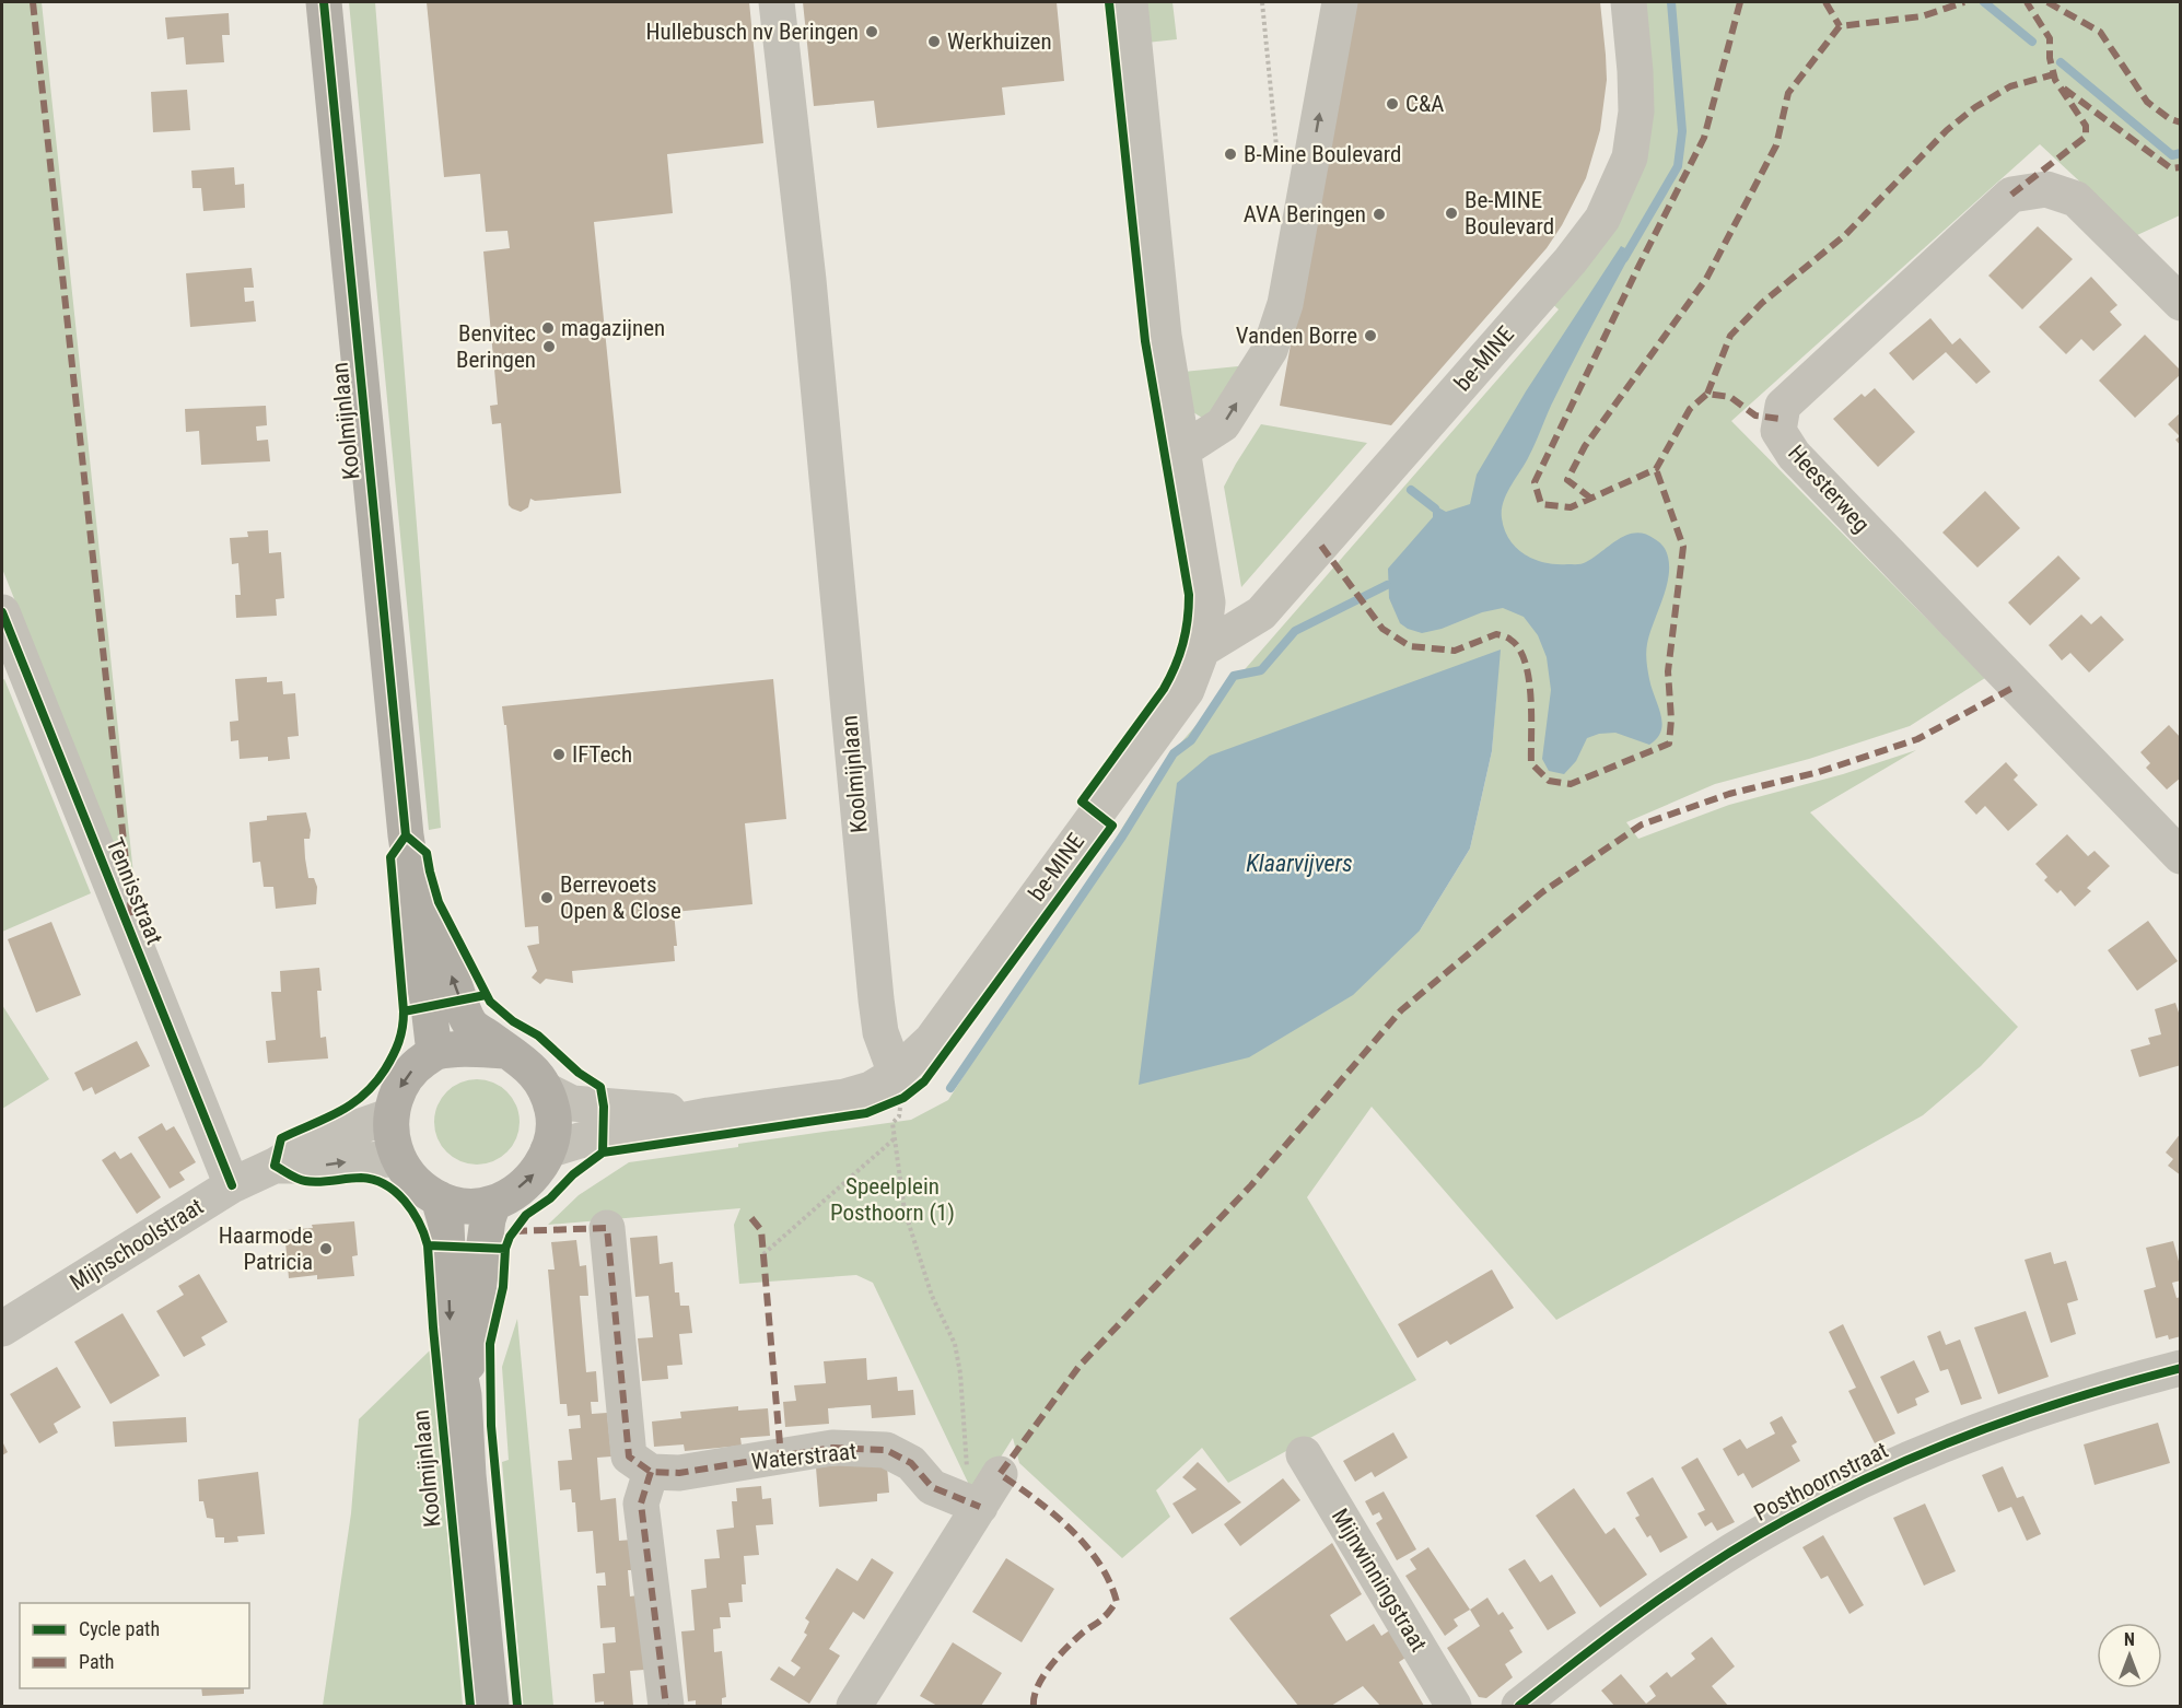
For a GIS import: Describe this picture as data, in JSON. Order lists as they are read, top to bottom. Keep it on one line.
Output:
{"streets":{"main road":["Koolmijnlaan"],"street":["be-MINE","Heesterweg","Tennisstraat","Mijnschoolstraat","Waterstraat","Posthoornstraat","Mijnwinningstraat"]},"crossings":[["be-MINE","Koolmijnlaan"],["Koolmijnlaan","Mijnschoolstraat"],["Tennisstraat","Mijnschoolstraat"]],"water":["Klaarvijvers"],"parks":["Speelplein Posthoorn (1)"],"places":["Hullebusch nv Beringen","Werkhuizen","C&A","B-Mine Boulevard","Be-MINE Boulevard","AVA Beringen","magazijnen","Vanden Borre","Benvitec Beringen","IFTech","Berrevoets Open & Close","Haarmode Patricia"],"legend":["Cycle path","Path"],"north":"top"}
